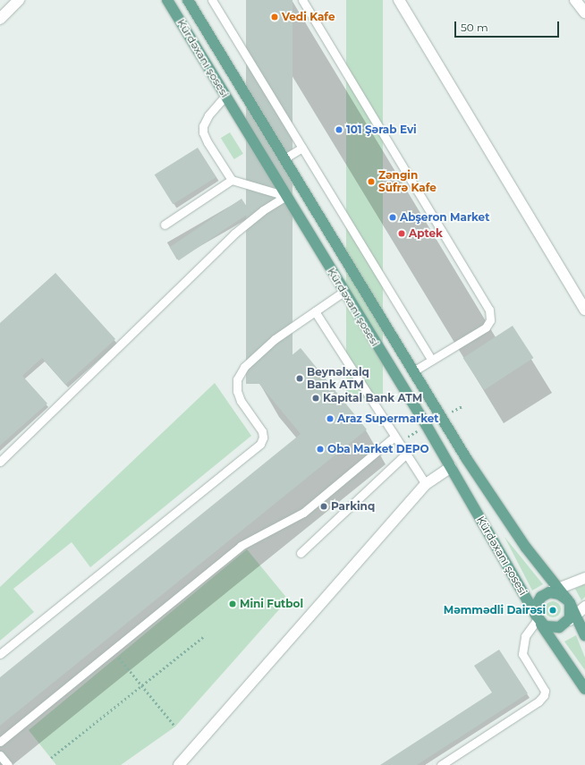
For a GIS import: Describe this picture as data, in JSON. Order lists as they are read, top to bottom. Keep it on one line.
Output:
{"streets":{"main road":["Kürdəxanı şosesi"]},"places":["Vedi Kafe","101 Şərab Evi","Zəngin Süfrə Kafe","Abşeron Market","Aptek","Beynəlxalq Bank ATM","Kapital Bank ATM","Araz Supermarket","Oba Market DEPO","Parkinq","Mini Futbol","Məmmədli Dairəsi"],"scale_bar":"50 m"}
